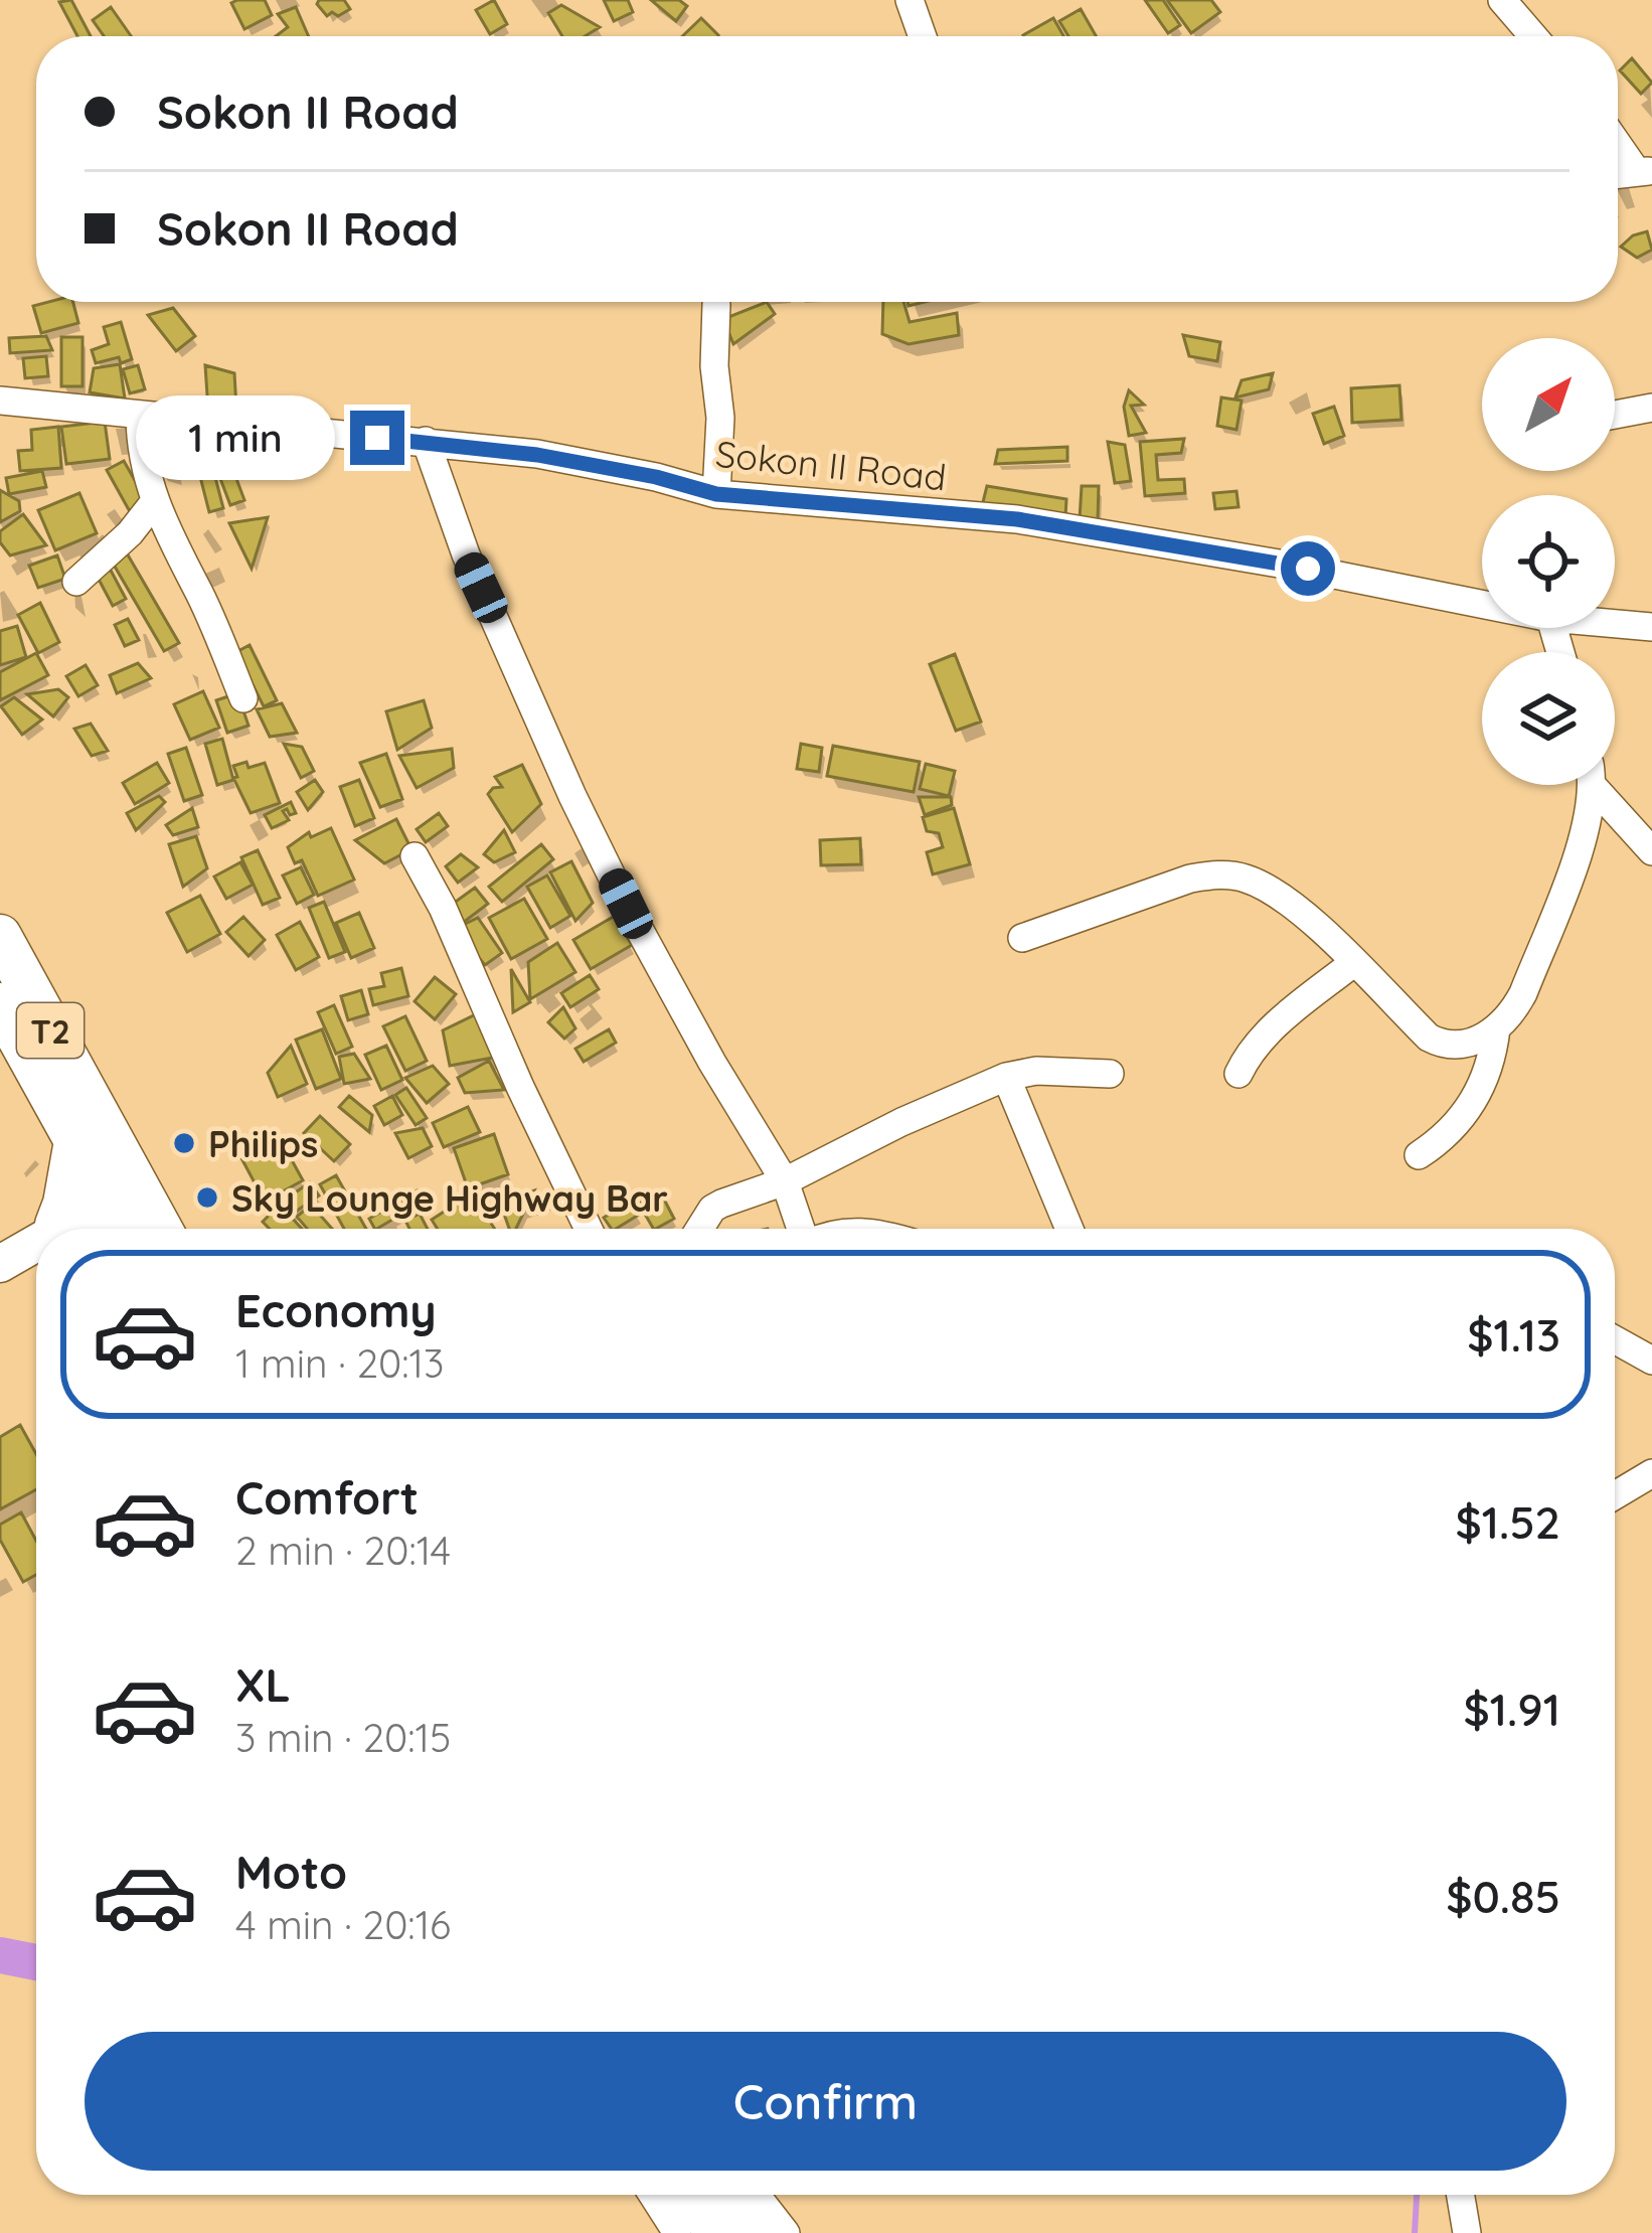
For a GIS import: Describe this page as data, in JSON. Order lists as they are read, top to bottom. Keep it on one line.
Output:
{"streets":{"highway":["T2"],"street":["Sokon II Road"]},"places":["Philips","Sky Lounge Highway Bar"],"north":"top right","page":{"banner":["Sokon II Road","Sokon II Road"],"bubble":"1 min","list":[{"name":"Economy","note":"1 min · 20:13","value":"$1.13"},{"name":"Comfort","note":"2 min · 20:14","value":"$1.52"},{"name":"XL","note":"3 min · 20:15","value":"$1.91"},{"name":"Moto","note":"4 min · 20:16","value":"$0.85"}],"buttons":"Confirm"}}
